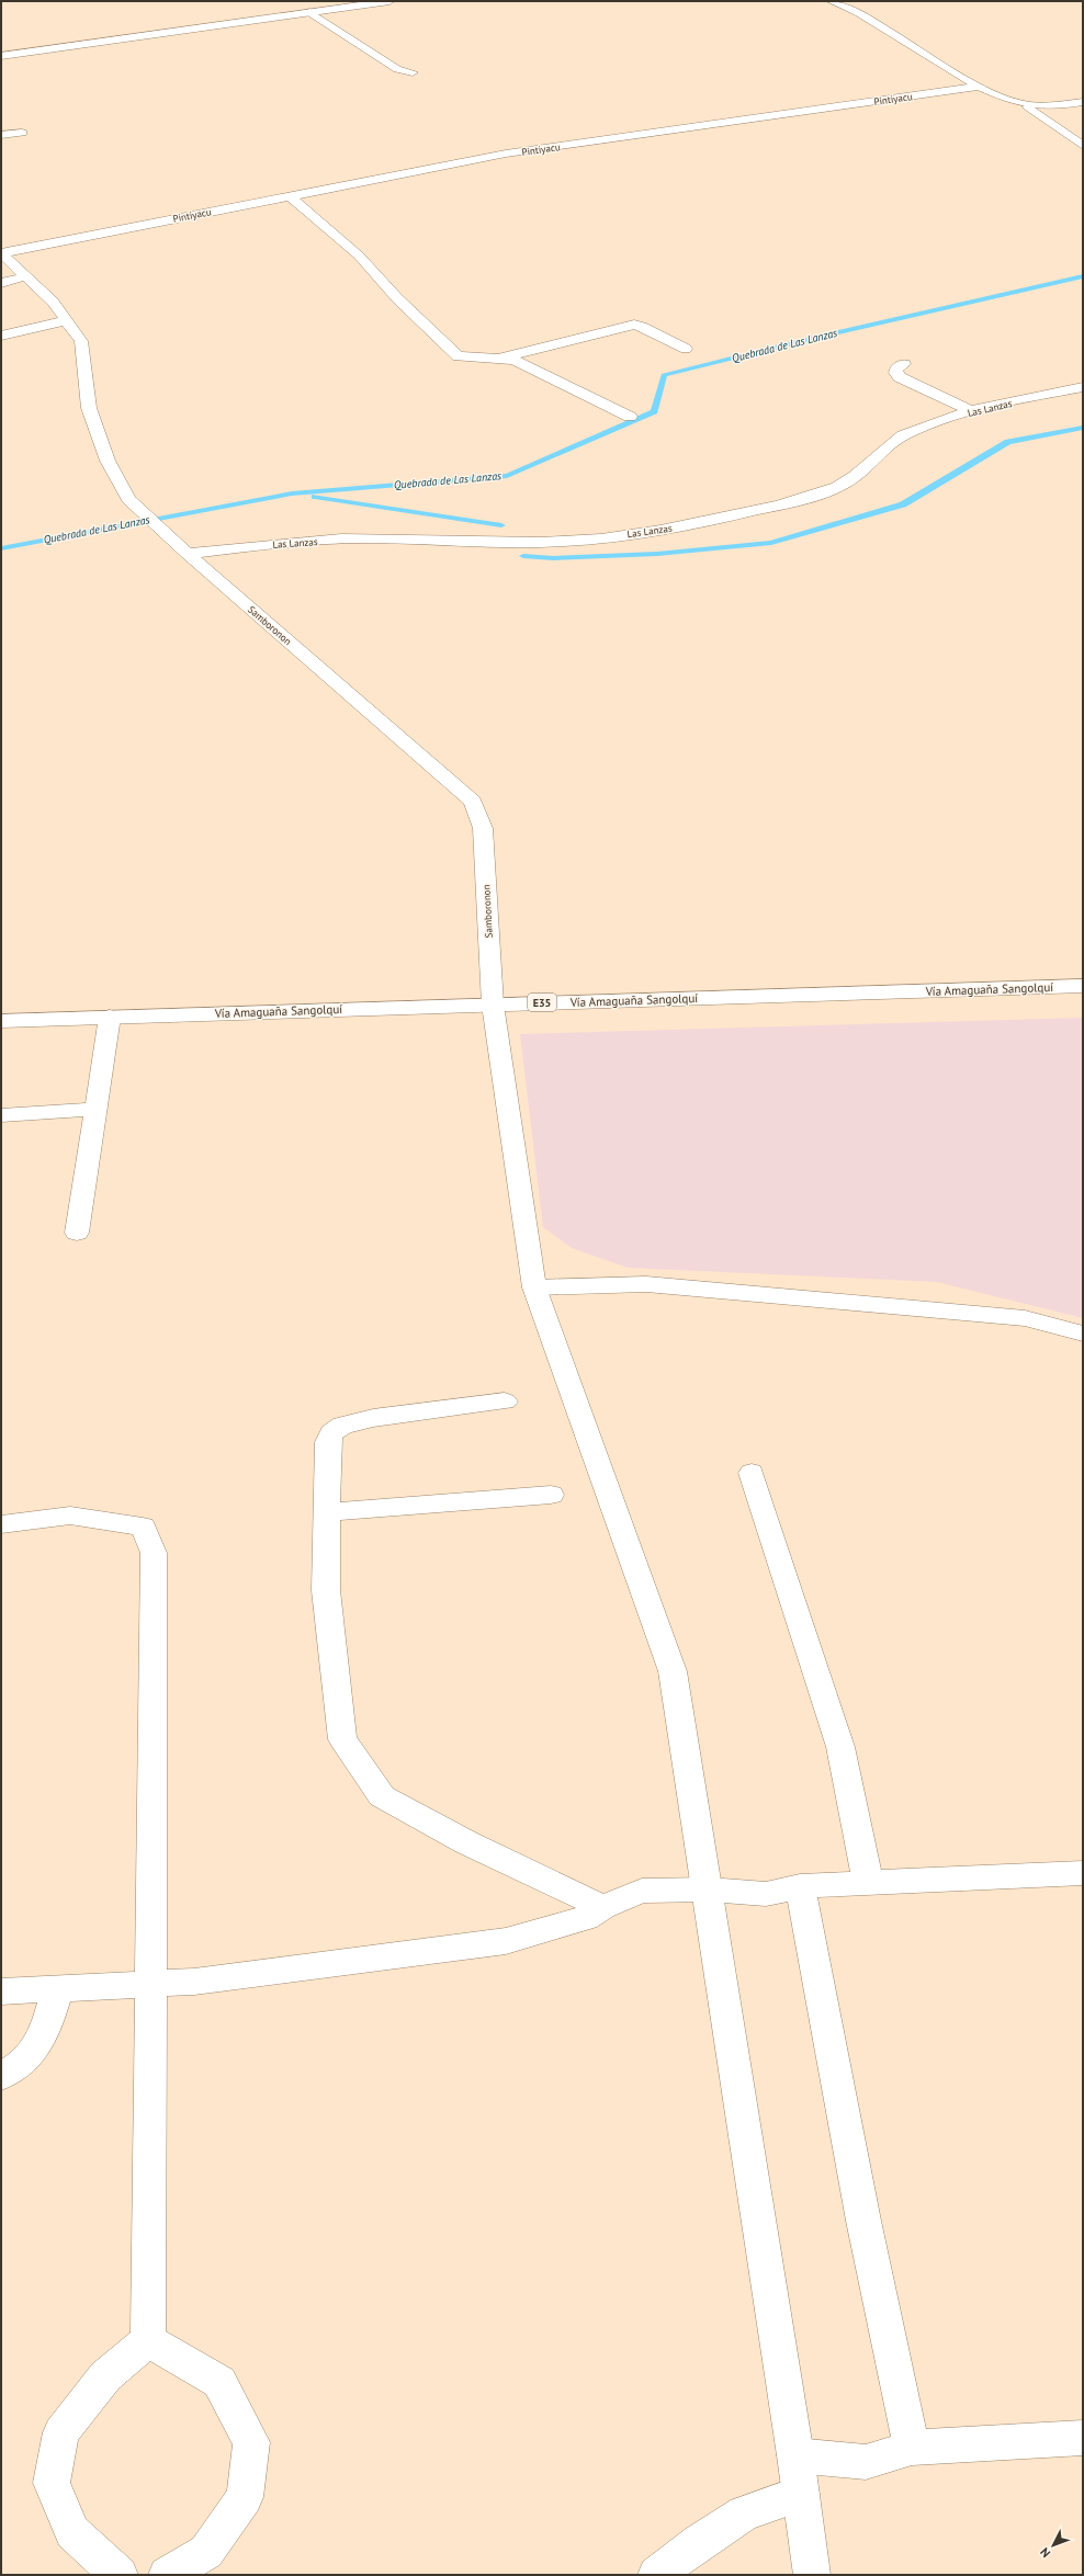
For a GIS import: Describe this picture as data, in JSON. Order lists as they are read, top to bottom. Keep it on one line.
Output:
{"streets":{"main road":["Pintiyacu","Las Lanzas","Samboronon","Vía Amaguaña Sangolquí","E35"]},"crossings":[["Pintiyacu","Samboronon"],["Las Lanzas","Samboronon"],["Samboronon","Vía Amaguaña Sangolquí"]],"water":["Quebrada de Las Lanzas"],"north":"bottom left"}
